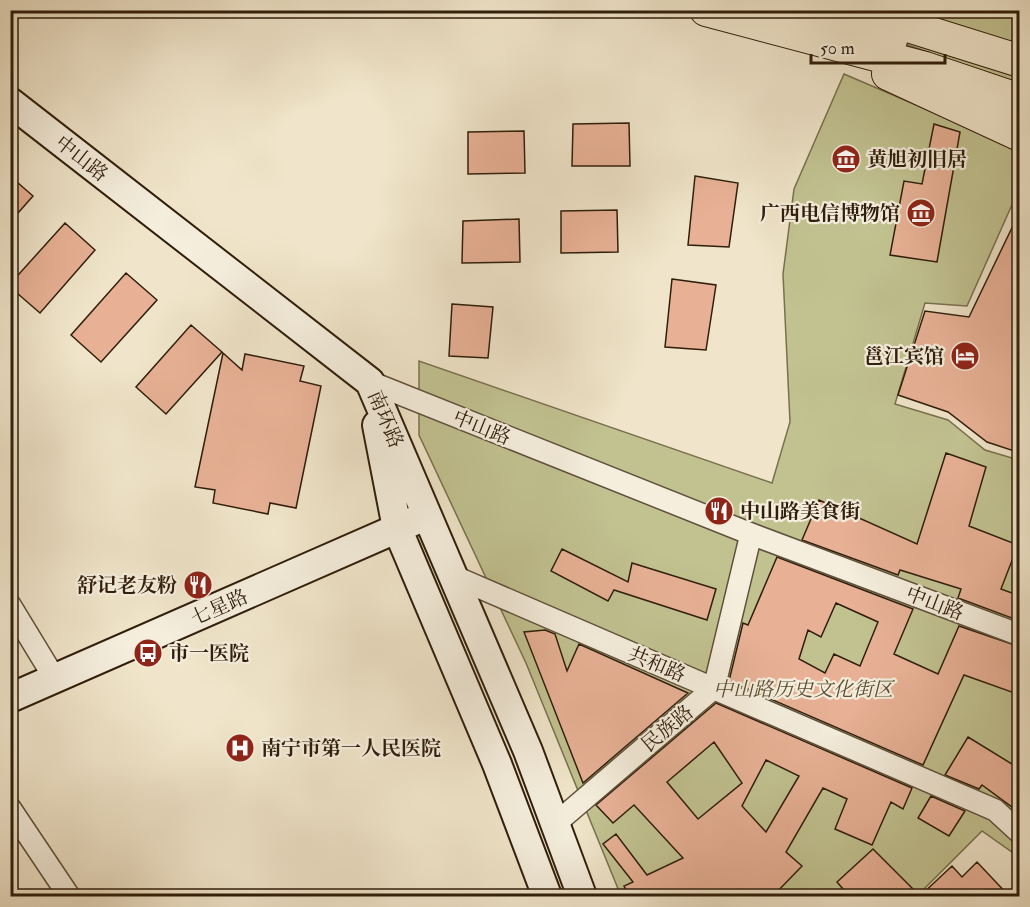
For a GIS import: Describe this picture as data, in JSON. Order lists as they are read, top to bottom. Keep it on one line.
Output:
{"streets":{"main road":["中山路","南环路","七星路"],"street":["共和路","民族路"]},"crossings":[["中山路","南环路"],["南环路","七星路"],["南环路","共和路"],["南环路","民族路"],["共和路","民族路"]],"parks":["中山路历史文化街区"],"places":{"museum":["黄旭初旧居","广西电信博物馆"],"hotel":["邕江宾馆"],"restaurant":["中山路美食街","舒记老友粉"],"bus stop":["市一医院"],"hospital":["南宁市第一人民医院"]},"scale_bar":"50 m"}
